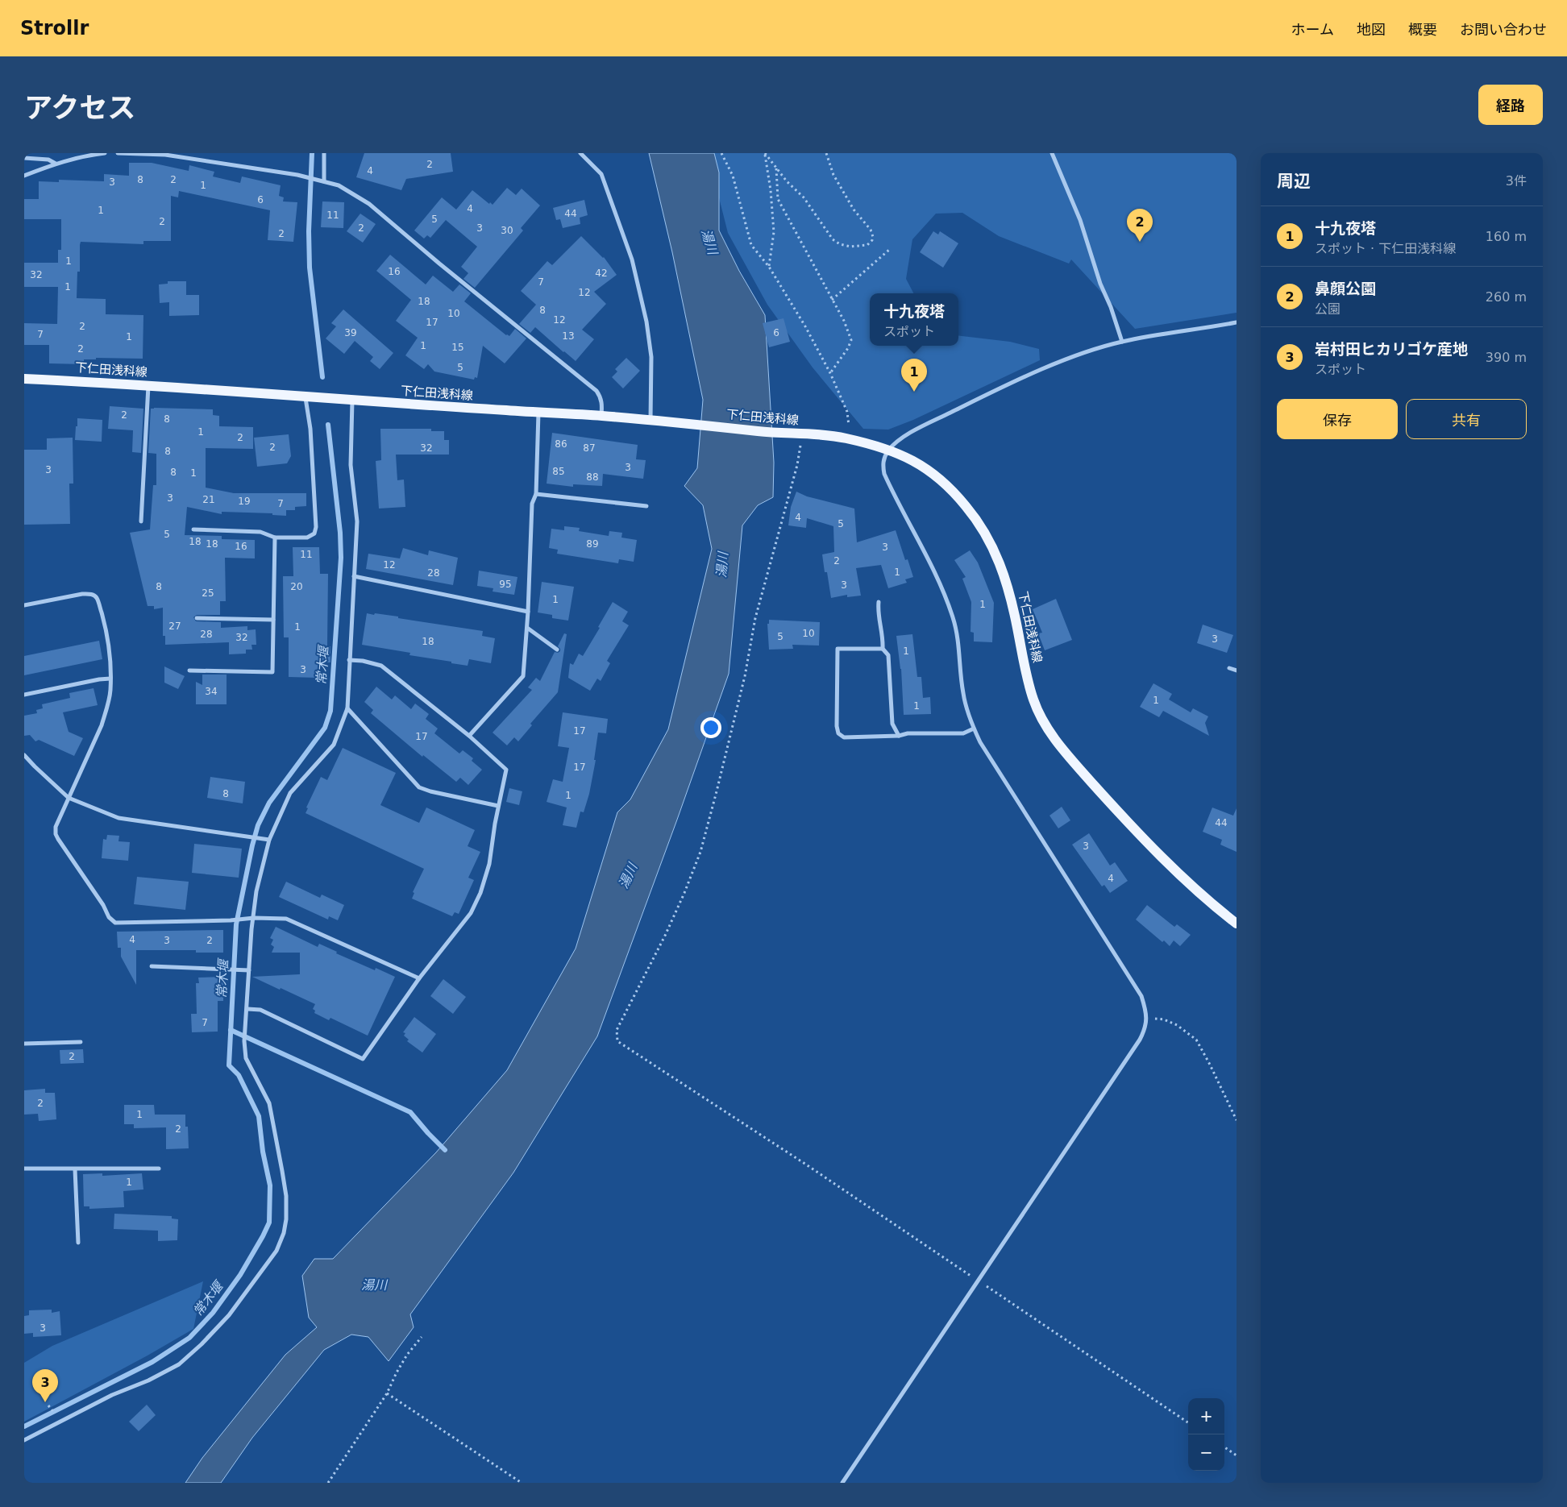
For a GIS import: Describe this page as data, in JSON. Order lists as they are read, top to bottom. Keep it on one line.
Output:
{"streets":{"main road":["下仁田浅科線"]},"water":["湯川","常木堰"],"house_numbers":["2","4","8","2","3","1","6","4","1","44","11","5","2","2","3","30","2","1","16","42","32","7","1","12","18","8","10","12","17","2","39","6","7","13","1","1","15","2","5","2","8","1","2","86","2","32","87","8","3","3","85","8","1","88","3","21","19","7","4","5","5","18","18","89","16","3","11","2","12","1","28","95","3","8","20","25","1","1","27","1","10","28","5","32","3","18","1","3","34","1","1","17","17","17","8","1","44","3","4","4","3","2","7","2","2","1","2","1","3"],"page":{"header":"Strollr","nav":["ホーム","地図","概要","お問い合わせ"],"title":"アクセス","buttons":["経路",["保存","共有"]],"heading":["周辺","3件"],"list":[{"mark":"1","name":"十九夜塔","note":"スポット · 下仁田浅科線","value":"160 m"},{"mark":"2","name":"鼻顔公園","note":"公園","value":"260 m"},{"mark":"3","name":"岩村田ヒカリゴケ産地","note":"スポット","value":"390 m"}],"pins":["2","1","3"],"popup":["十九夜塔","スポット"],"map_buttons":["+","−"]}}
